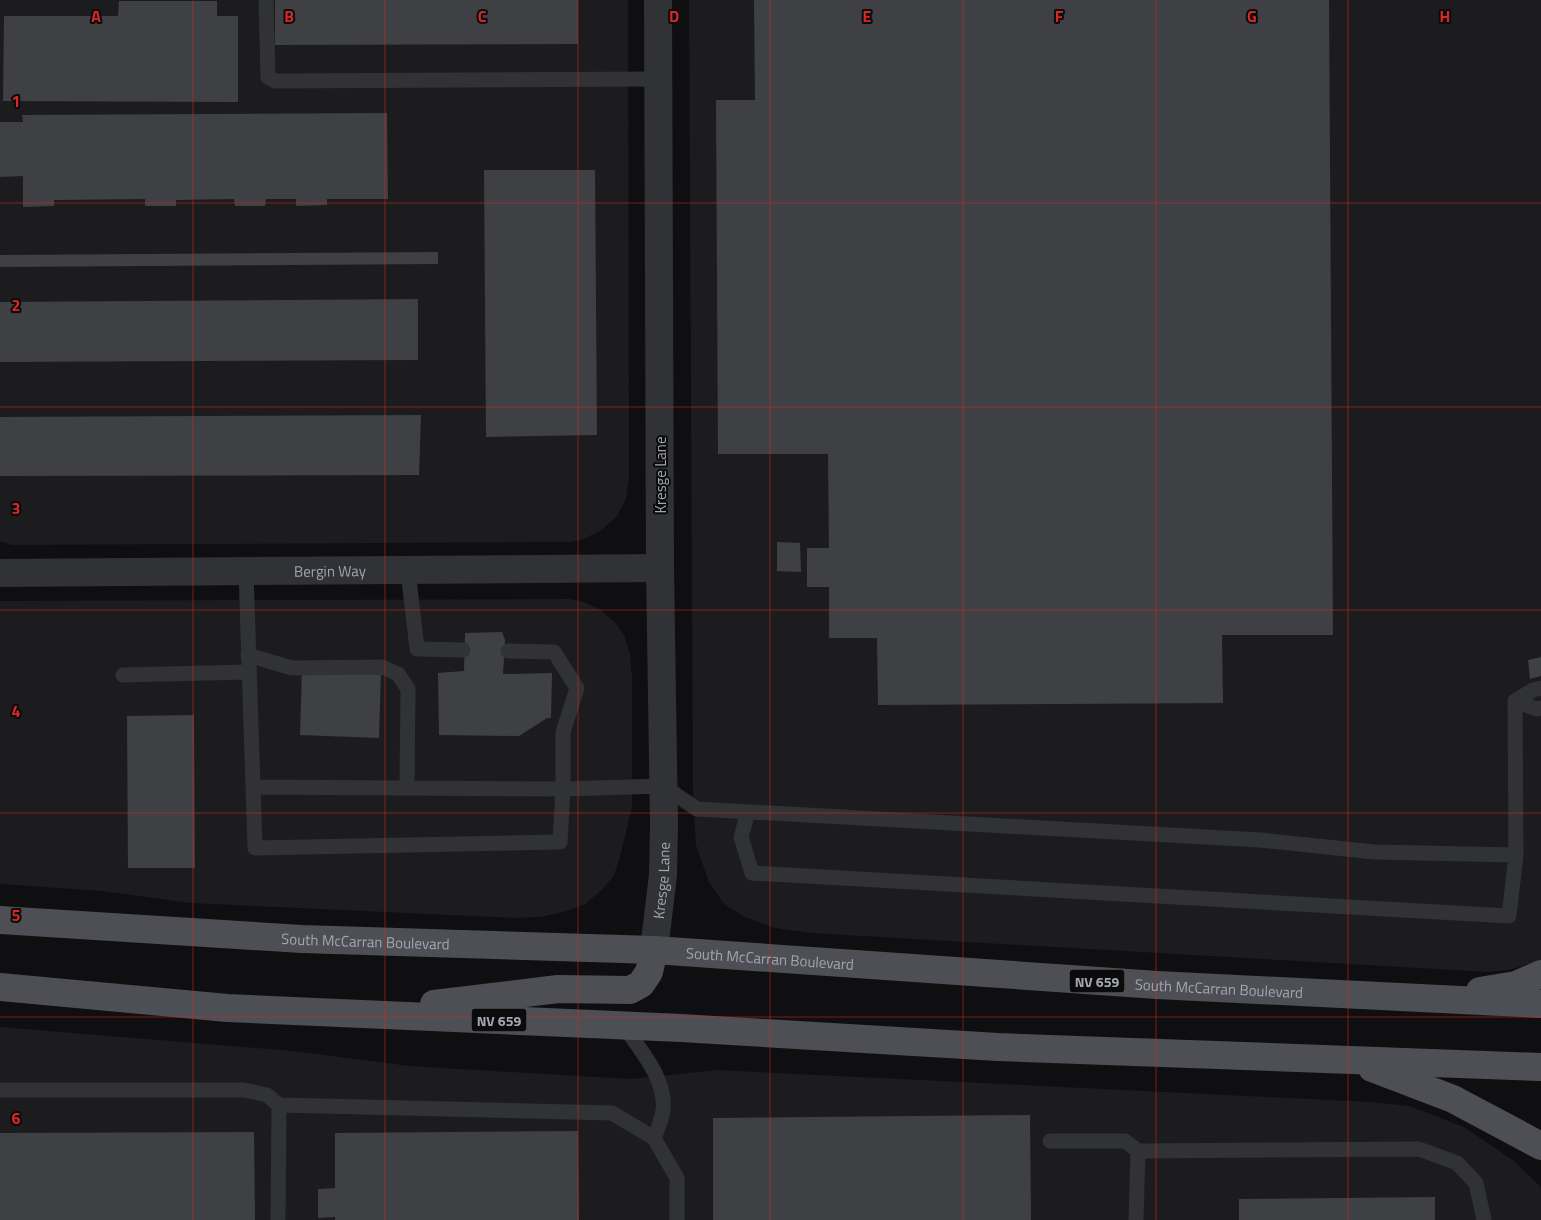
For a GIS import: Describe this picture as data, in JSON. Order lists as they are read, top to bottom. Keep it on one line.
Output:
{"streets":{"main road":["South McCarran Boulevard","NV 659"],"street":["Kresge Lane","Bergin Way"]},"crossings":[["Kresge Lane","Bergin Way"],["Kresge Lane","South McCarran Boulevard"]],"grid":{"columns":["A","B","C","D","E","F","G","H"],"rows":["1","2","3","4","5","6"]}}
